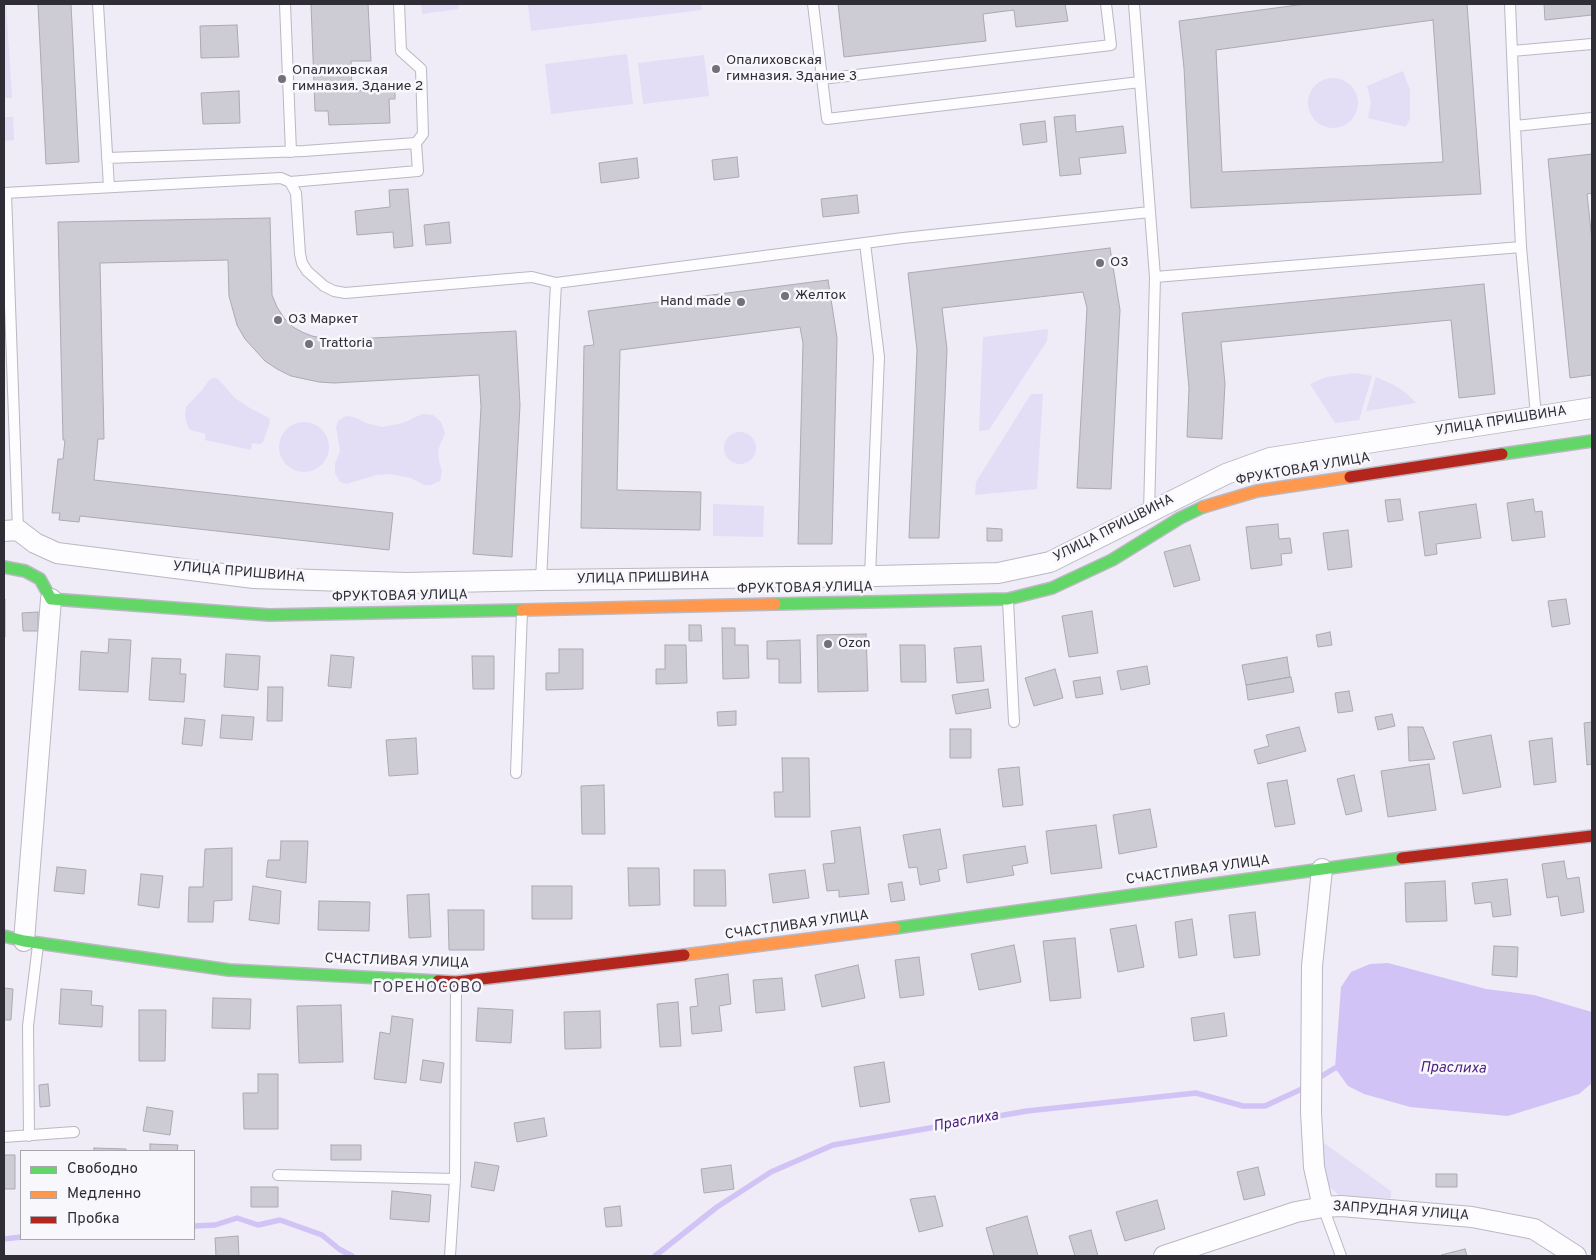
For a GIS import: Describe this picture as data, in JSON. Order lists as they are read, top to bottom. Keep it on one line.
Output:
{"streets":{"street":["УЛИЦА ПРИШВИНА","ФРУКТОВАЯ УЛИЦА","СЧАСТЛИВАЯ УЛИЦА","ЗАПРУДНАЯ УЛИЦА"]},"districts":["ГОРЕНОСОВО"],"water":["Праслиха"],"places":["Опалиховская гимназия. Здание 3","Опалиховская гимназия. Здание 2","О3","Желток","Hand made","О3 Маркет","Trattoria","Ozon"],"legend":["Свободно","Медленно","Пробка"]}
